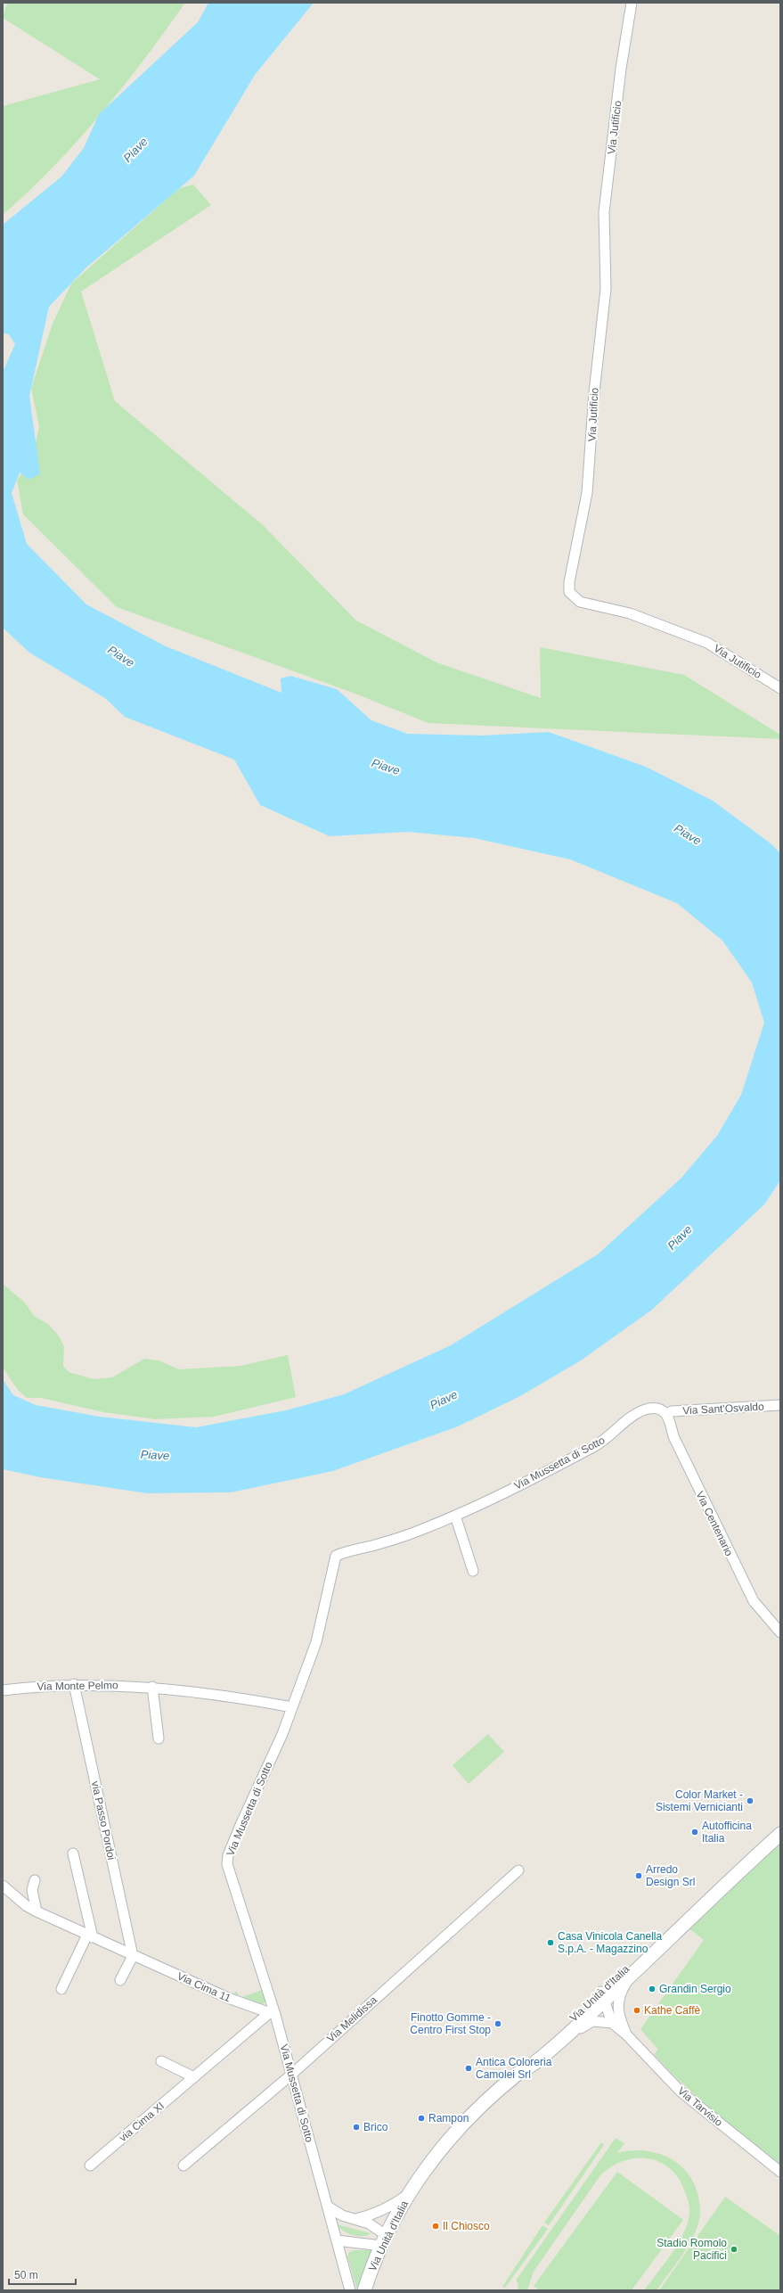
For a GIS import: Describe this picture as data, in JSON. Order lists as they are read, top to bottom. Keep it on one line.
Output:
{"streets":{"main road":["Via Unità d'Italia"],"street":["Via Jutificio","Via Sant'Osvaldo","Via Mussetta di Sotto","Via Centenario","Via Monte Pelmo","via Passo Pordoi","Via Cima 11","Via Melidissa","Via Tarvisio","via Cima XI"]},"crossings":[["Via Sant'Osvaldo","Via Mussetta di Sotto"],["Via Sant'Osvaldo","Via Centenario"],["Via Mussetta di Sotto","Via Centenario"],["Via Mussetta di Sotto","Via Monte Pelmo"],["Via Mussetta di Sotto","Via Cima 11"],["Via Mussetta di Sotto","Via Melidissa"],["Via Mussetta di Sotto","via Cima XI"],["Via Monte Pelmo","via Passo Pordoi"],["via Passo Pordoi","Via Cima 11"],["Via Cima 11","via Cima XI"],["Via Unità d'Italia","Via Tarvisio"]],"water":["Piave"],"places":["Color Market - Sistemi Vernicianti","Autofficina Italia","Arredo Design Srl","Casa Vinicola Canella S.p.A. - Magazzino","Grandin Sergio","Kathe Caffè","Finotto Gomme - Centro First Stop","Antica Coloreria Camolei Srl","Rampon","Brico","Il Chiosco","Stadio Romolo Pacifici"],"scale_bar":"50 m"}
